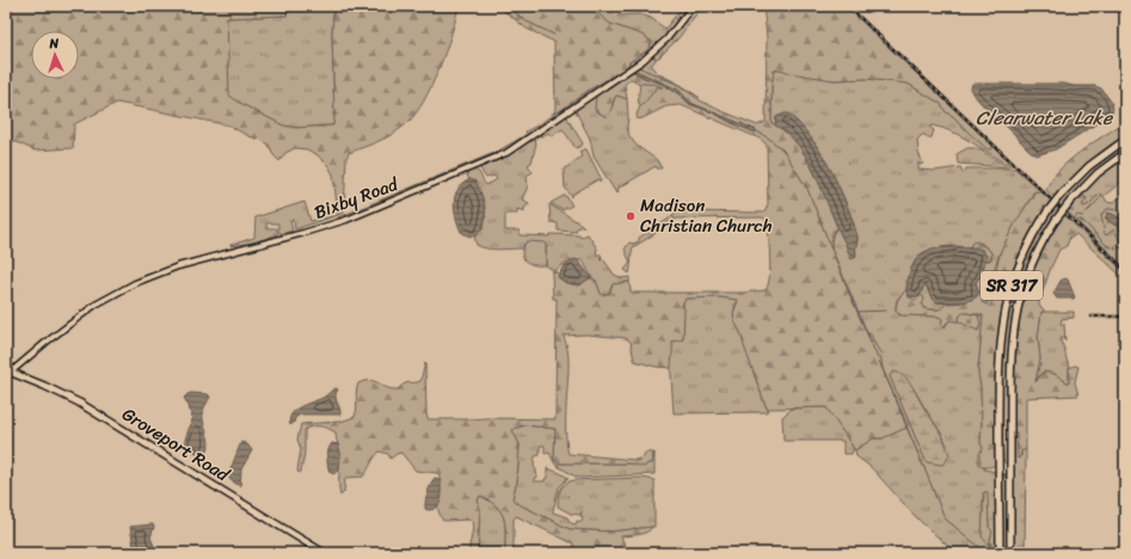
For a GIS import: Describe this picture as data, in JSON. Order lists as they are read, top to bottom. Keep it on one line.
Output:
{"streets":{"main road":["SR 317","Groveport Road"],"street":["Bixby Road"]},"crossings":[["Bixby Road","Groveport Road"]],"water":["Clearwater Lake"],"places":["Madison Christian Church"],"north":"top"}
